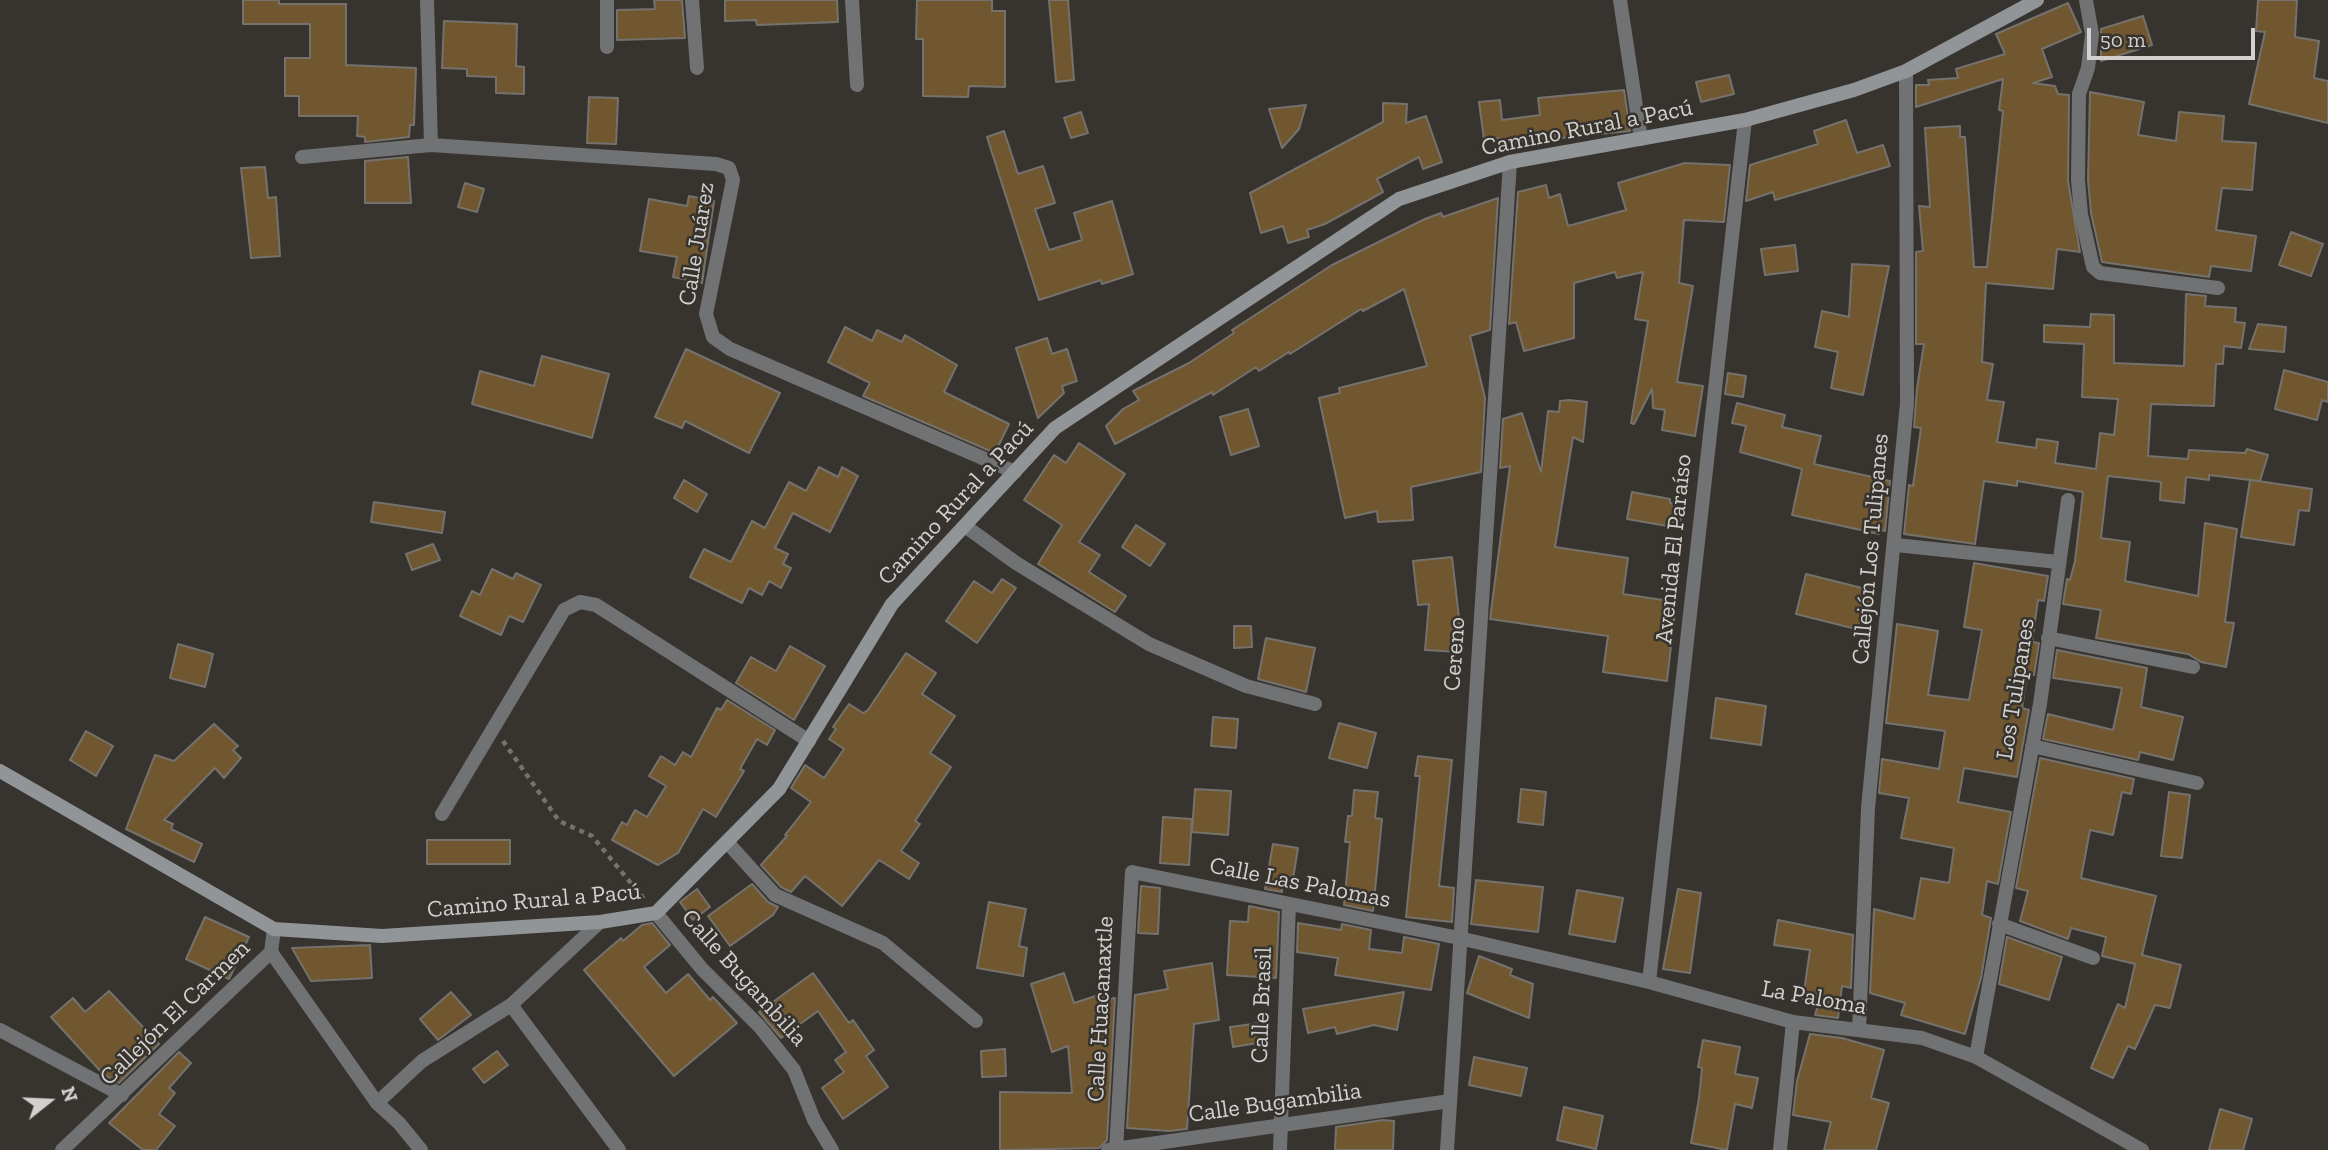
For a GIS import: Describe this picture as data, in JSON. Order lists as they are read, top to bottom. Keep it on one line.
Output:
{"streets":{"street":["Camino Rural a Pacú","Calle Juárez","Avenida El Paraíso","Callejón Los Tulipanes","Cereno","Los Tulipanes","Calle Las Palomas","Calle Bugambilia","La Paloma","Calle Brasil","Calle Huacanaxtle","Callejón El Carmen"]},"crossings":[["Camino Rural a Pacú","Calle Juárez"],["Camino Rural a Pacú","Avenida El Paraíso"],["Camino Rural a Pacú","Callejón Los Tulipanes"],["Camino Rural a Pacú","Cereno"],["Camino Rural a Pacú","Calle Bugambilia"],["Camino Rural a Pacú","Callejón El Carmen"],["Avenida El Paraíso","La Paloma"],["Callejón Los Tulipanes","La Paloma"],["Cereno","Calle Las Palomas"],["Cereno","Calle Bugambilia"],["Cereno","La Paloma"],["Los Tulipanes","La Paloma"],["Calle Las Palomas","La Paloma"],["Calle Las Palomas","Calle Brasil"],["Calle Las Palomas","Calle Huacanaxtle"],["Calle Bugambilia","Calle Brasil"],["Calle Bugambilia","Calle Huacanaxtle"]],"scale_bar":"50 m","north":"right"}
